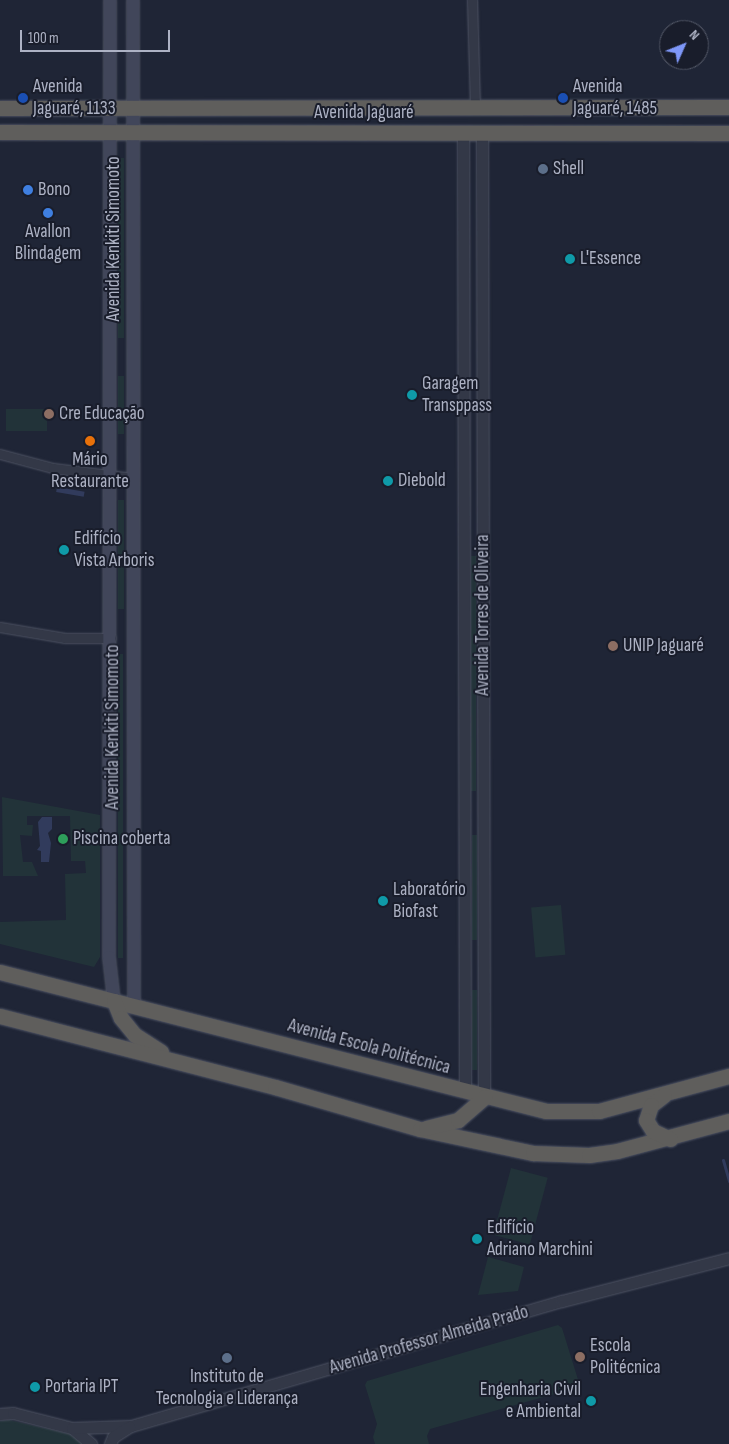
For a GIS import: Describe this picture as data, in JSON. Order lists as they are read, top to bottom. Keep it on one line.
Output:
{"streets":{"highway":["Avenida Jaguaré","Avenida Escola Politécnica"],"main road":["Avenida Kenkiti Simomoto"],"street":["Avenida Torres de Oliveira","Avenida Professor Almeida Prado"]},"crossings":[["Avenida Jaguaré","Avenida Kenkiti Simomoto"],["Avenida Jaguaré","Avenida Torres de Oliveira"],["Avenida Kenkiti Simomoto","Avenida Escola Politécnica"],["Avenida Torres de Oliveira","Avenida Escola Politécnica"]],"places":["Avenida Jaguaré, 1133","Avenida Jaguaré, 1485","Shell","Bono","Avallon Blindagem","L'Essence","Garagem Transppass","Cre Educação","Mário Restaurante","Diebold","Edifício Vista Arboris","UNIP Jaguaré","Piscina coberta","Laboratório Biofast","Edifício Adriano Marchini","Escola Politécnica","Instituto de Tecnologia e Liderança","Portaria IPT","Engenharia Civil e Ambiental"],"scale_bar":"100 m","north":"top right"}
